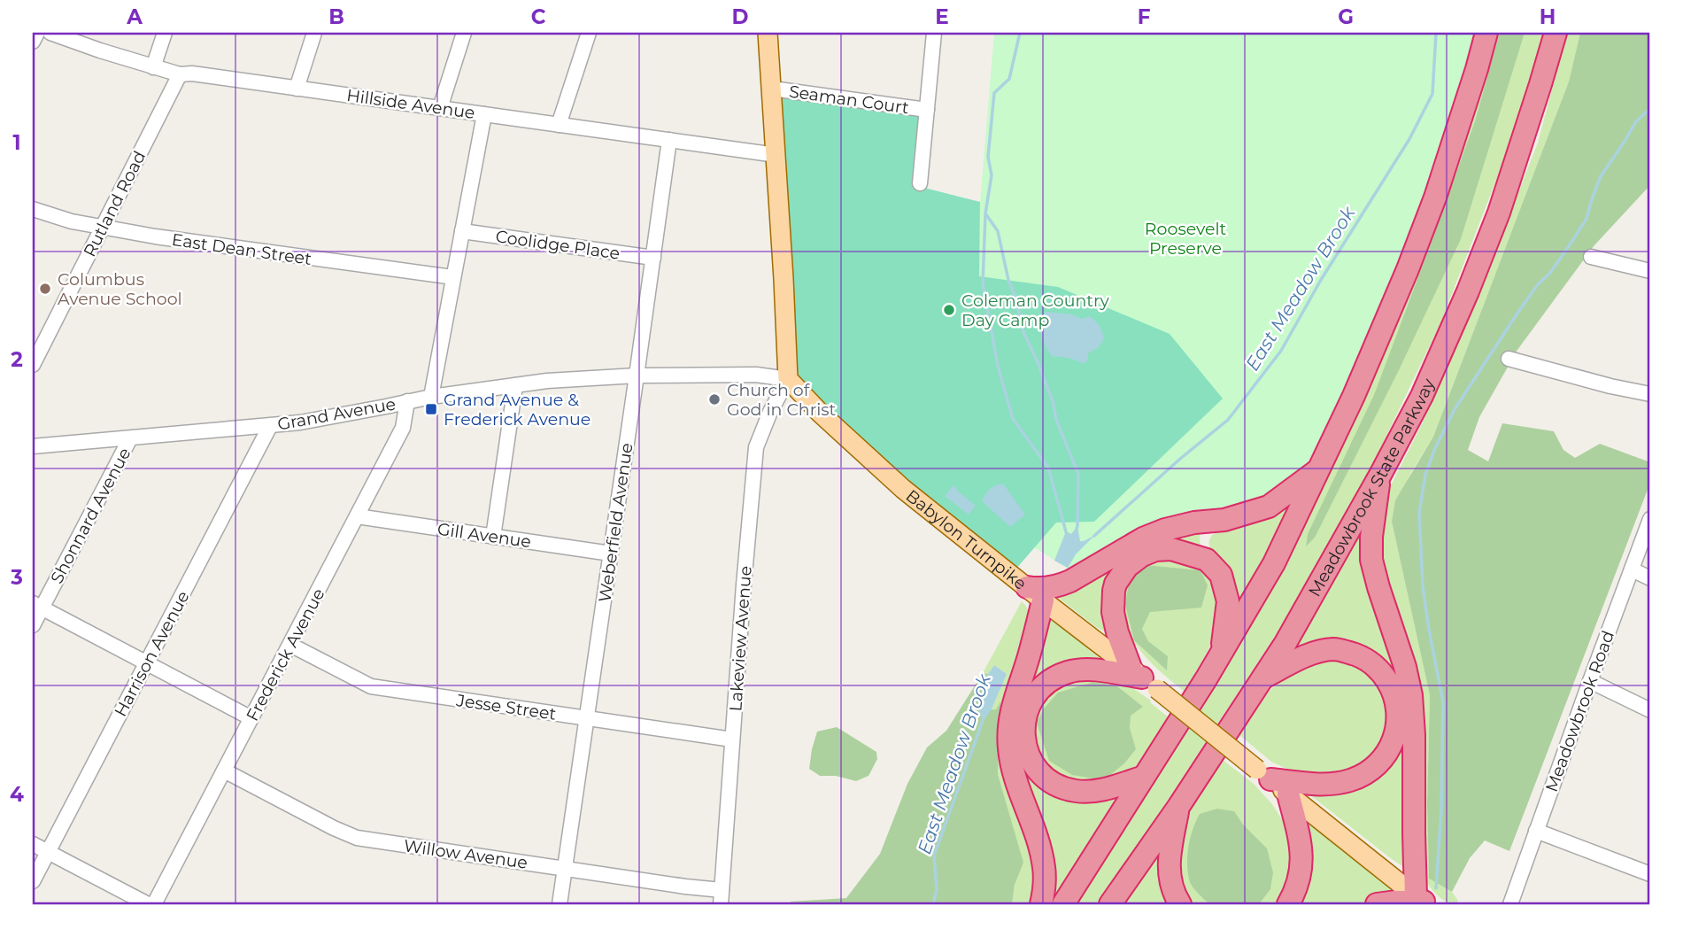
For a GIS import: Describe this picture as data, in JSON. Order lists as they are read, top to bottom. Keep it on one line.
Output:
{"streets":{"highway":["Meadowbrook State Parkway"],"main road":["Babylon Turnpike"],"street":["Seaman Court","Hillside Avenue","Rutland Road","Coolidge Place","East Dean Street","Grand Avenue","Shonnard Avenue","Weberfield Avenue","Gill Avenue","Lakeview Avenue","Harrison Avenue","Frederick Avenue","Jesse Street","Meadowbrook Road","Willow Avenue"]},"crossings":[["Hillside Avenue","Rutland Road"],["Hillside Avenue","Weberfield Avenue"],["Rutland Road","East Dean Street"],["Coolidge Place","Weberfield Avenue"],["Grand Avenue","Shonnard Avenue"],["Grand Avenue","Weberfield Avenue"],["Grand Avenue","Babylon Turnpike"],["Grand Avenue","Lakeview Avenue"],["Grand Avenue","Harrison Avenue"],["Grand Avenue","Frederick Avenue"],["Weberfield Avenue","Gill Avenue"],["Weberfield Avenue","Jesse Street"],["Weberfield Avenue","Willow Avenue"],["Gill Avenue","Frederick Avenue"],["Babylon Turnpike","Lakeview Avenue"],["Lakeview Avenue","Jesse Street"],["Lakeview Avenue","Willow Avenue"],["Frederick Avenue","Jesse Street"],["Frederick Avenue","Willow Avenue"]],"water":["East Meadow Brook"],"parks":["Roosevelt Preserve"],"places":{"other":["Columbus Avenue School","Coleman Country Day Camp","Church of God in Christ"],"transit":["Grand Avenue & Frederick Avenue"]},"grid":{"columns":["A","B","C","D","E","F","G","H"],"rows":["1","2","3","4"]}}
